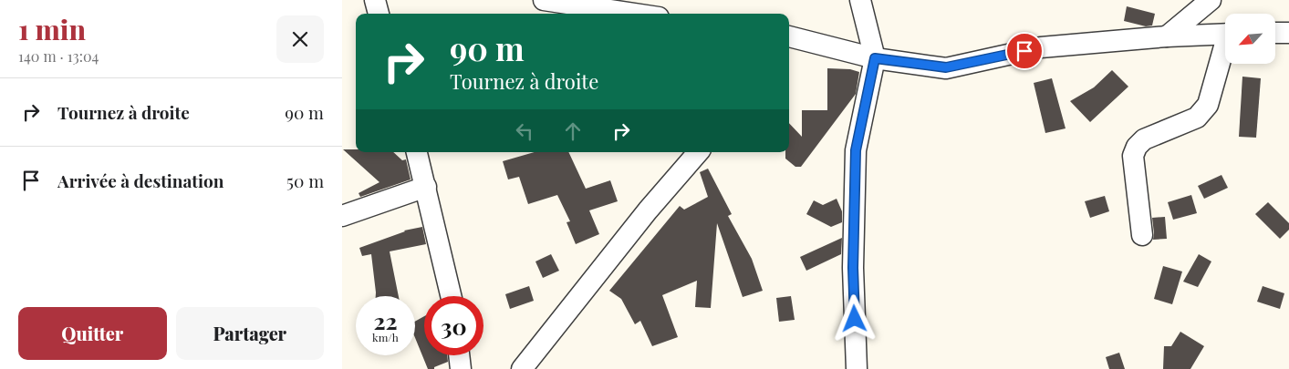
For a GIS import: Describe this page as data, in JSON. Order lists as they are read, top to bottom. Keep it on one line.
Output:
{"north":"bottom left","page":{"heading":["1 min","140 m · 13:04"],"turn":["90 m","Tournez à droite"],"list":[{"name":"Tournez à droite","value":"90 m"},{"name":"Arrivée à destination","value":"50 m"}],"speed":"22 km/h","limit":"30","buttons":["Quitter","Partager"]}}
